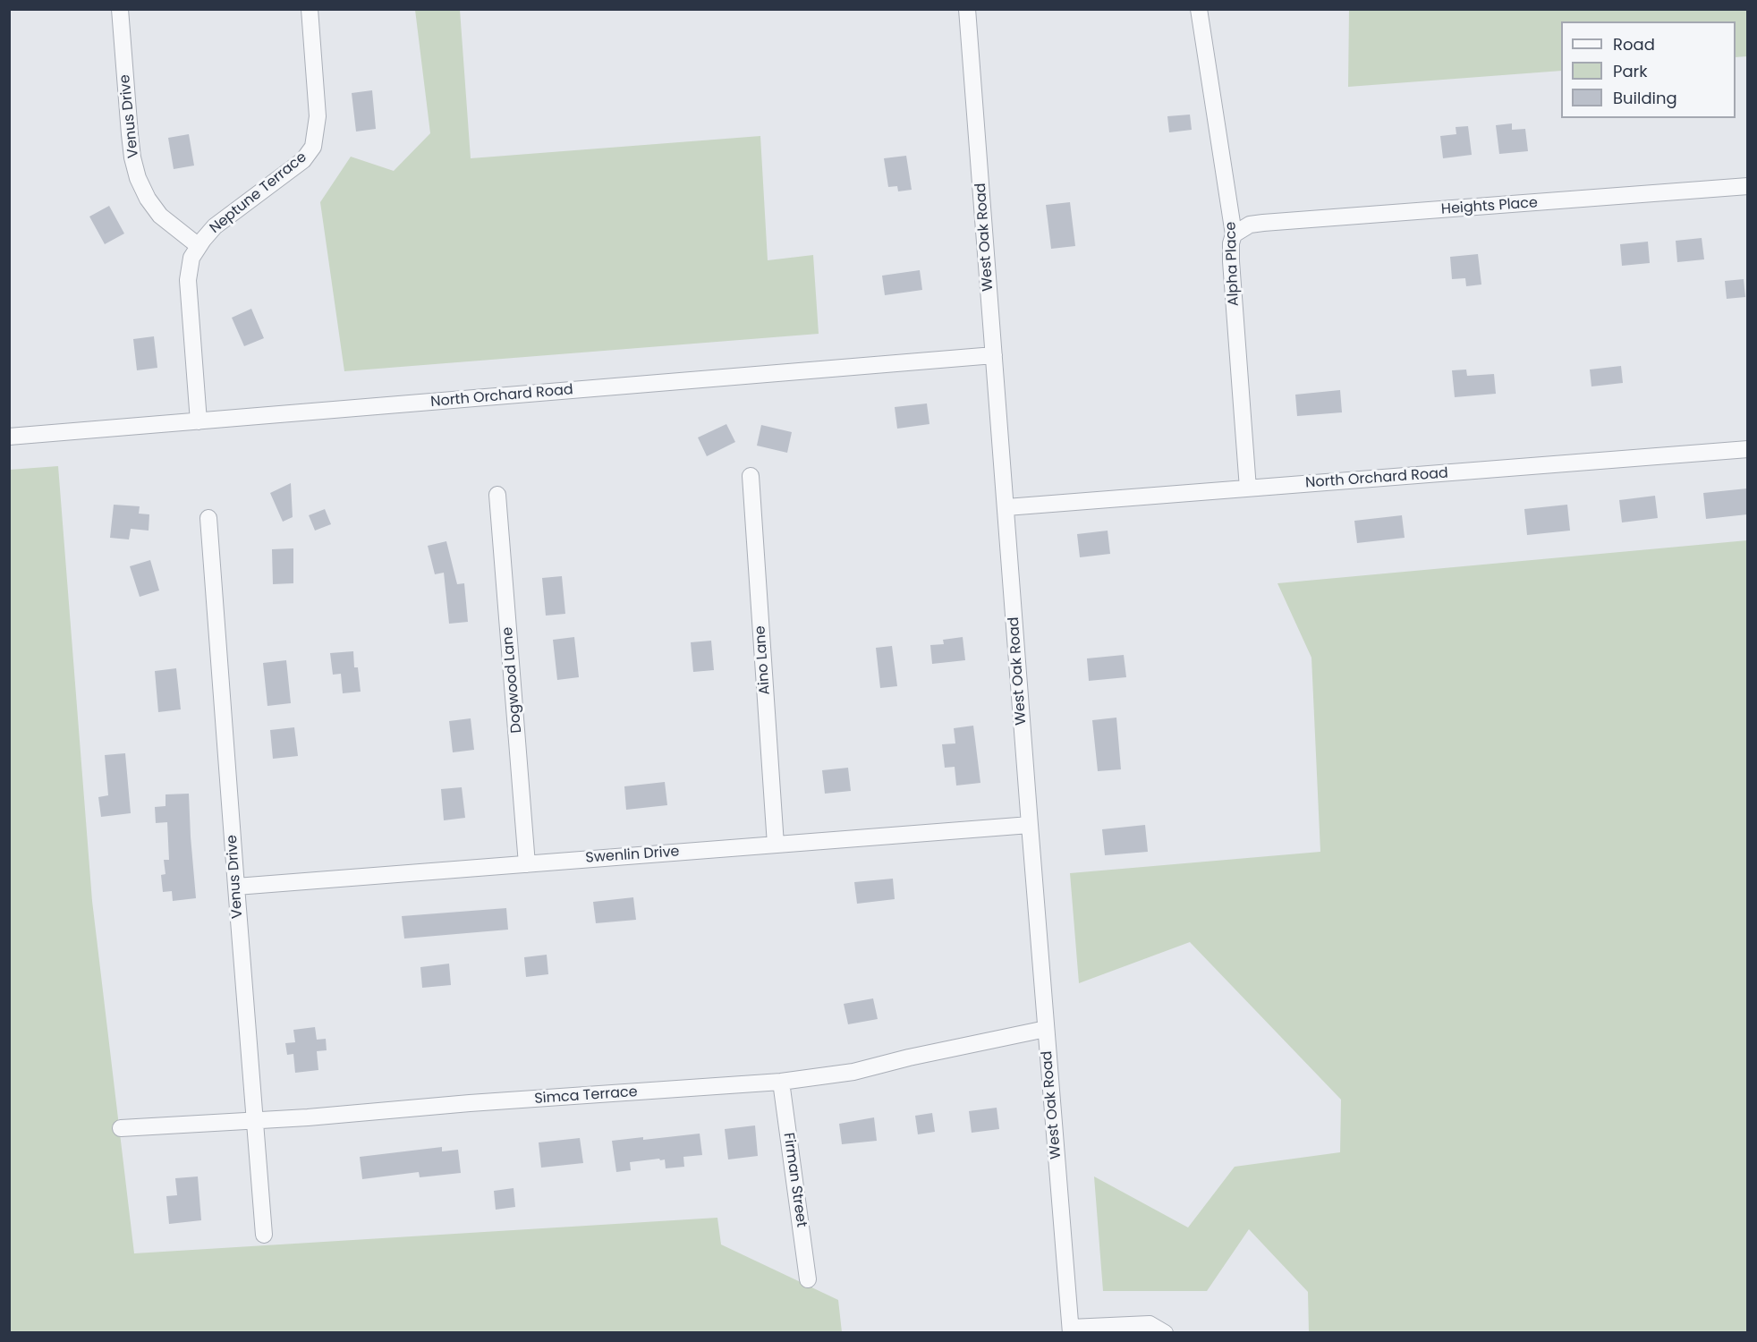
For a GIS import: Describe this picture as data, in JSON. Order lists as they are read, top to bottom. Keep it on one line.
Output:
{"streets":{"street":["Venus Drive","Neptune Terrace","Heights Place","West Oak Road","Alpha Place","North Orchard Road","Aino Lane","Dogwood Lane","Swenlin Drive","Simca Terrace","Firman Street"]},"crossings":[["Venus Drive","Neptune Terrace"],["Venus Drive","Swenlin Drive"],["Venus Drive","Simca Terrace"],["Heights Place","Alpha Place"],["West Oak Road","North Orchard Road"],["West Oak Road","Swenlin Drive"],["West Oak Road","Simca Terrace"],["Alpha Place","North Orchard Road"],["Aino Lane","Swenlin Drive"],["Dogwood Lane","Swenlin Drive"],["Simca Terrace","Firman Street"]],"legend":["Road","Park","Building"]}
